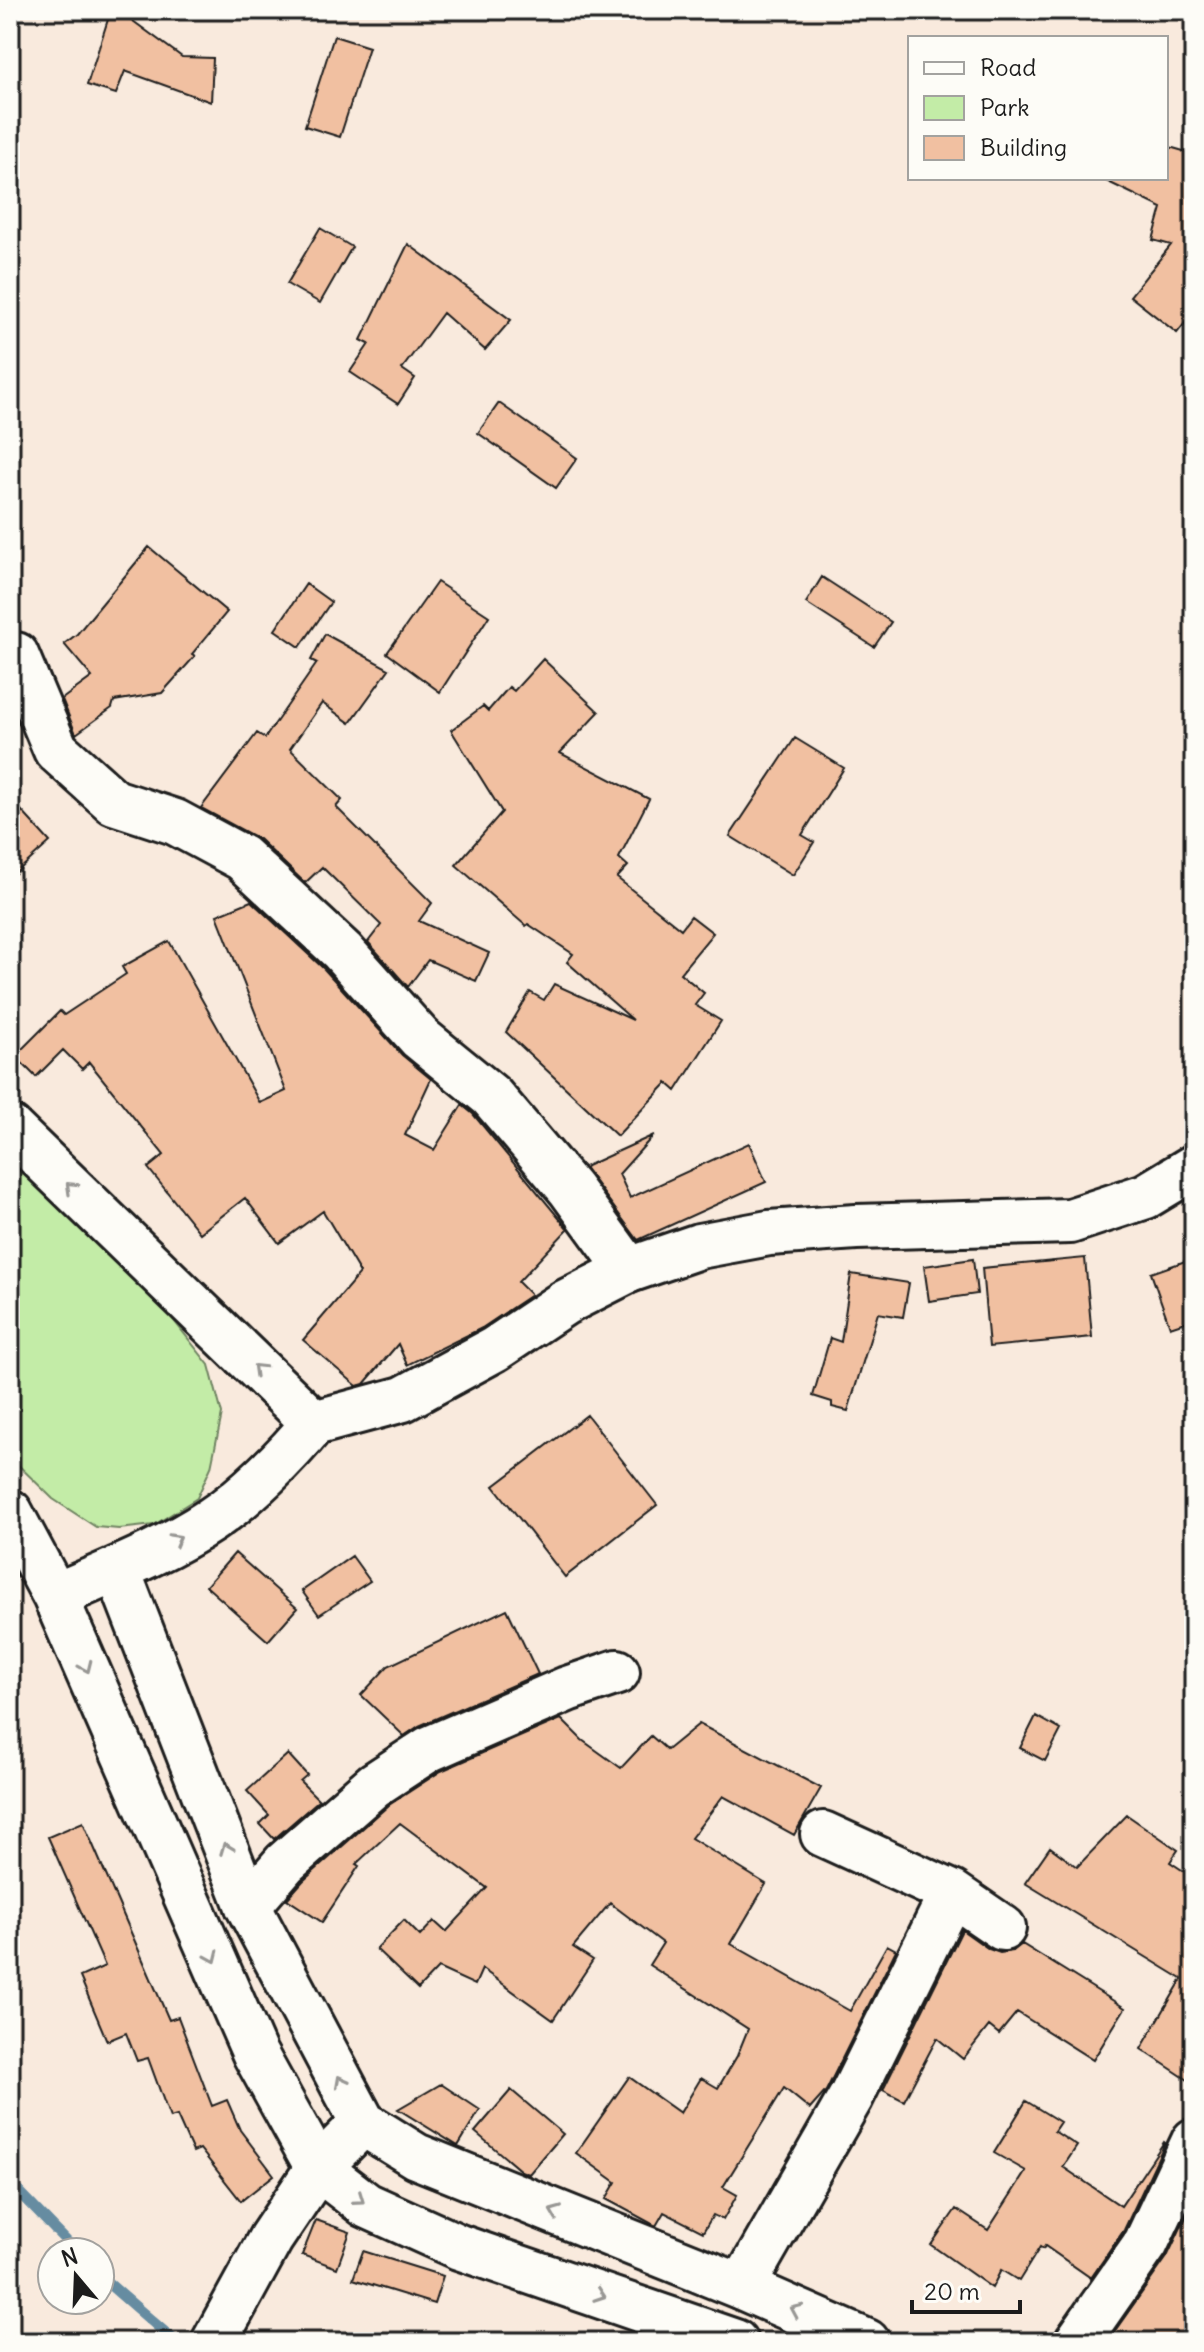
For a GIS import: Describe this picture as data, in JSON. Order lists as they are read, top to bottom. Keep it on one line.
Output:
{"legend":["Road","Park","Building"],"scale_bar":"20 m","north":"top"}
